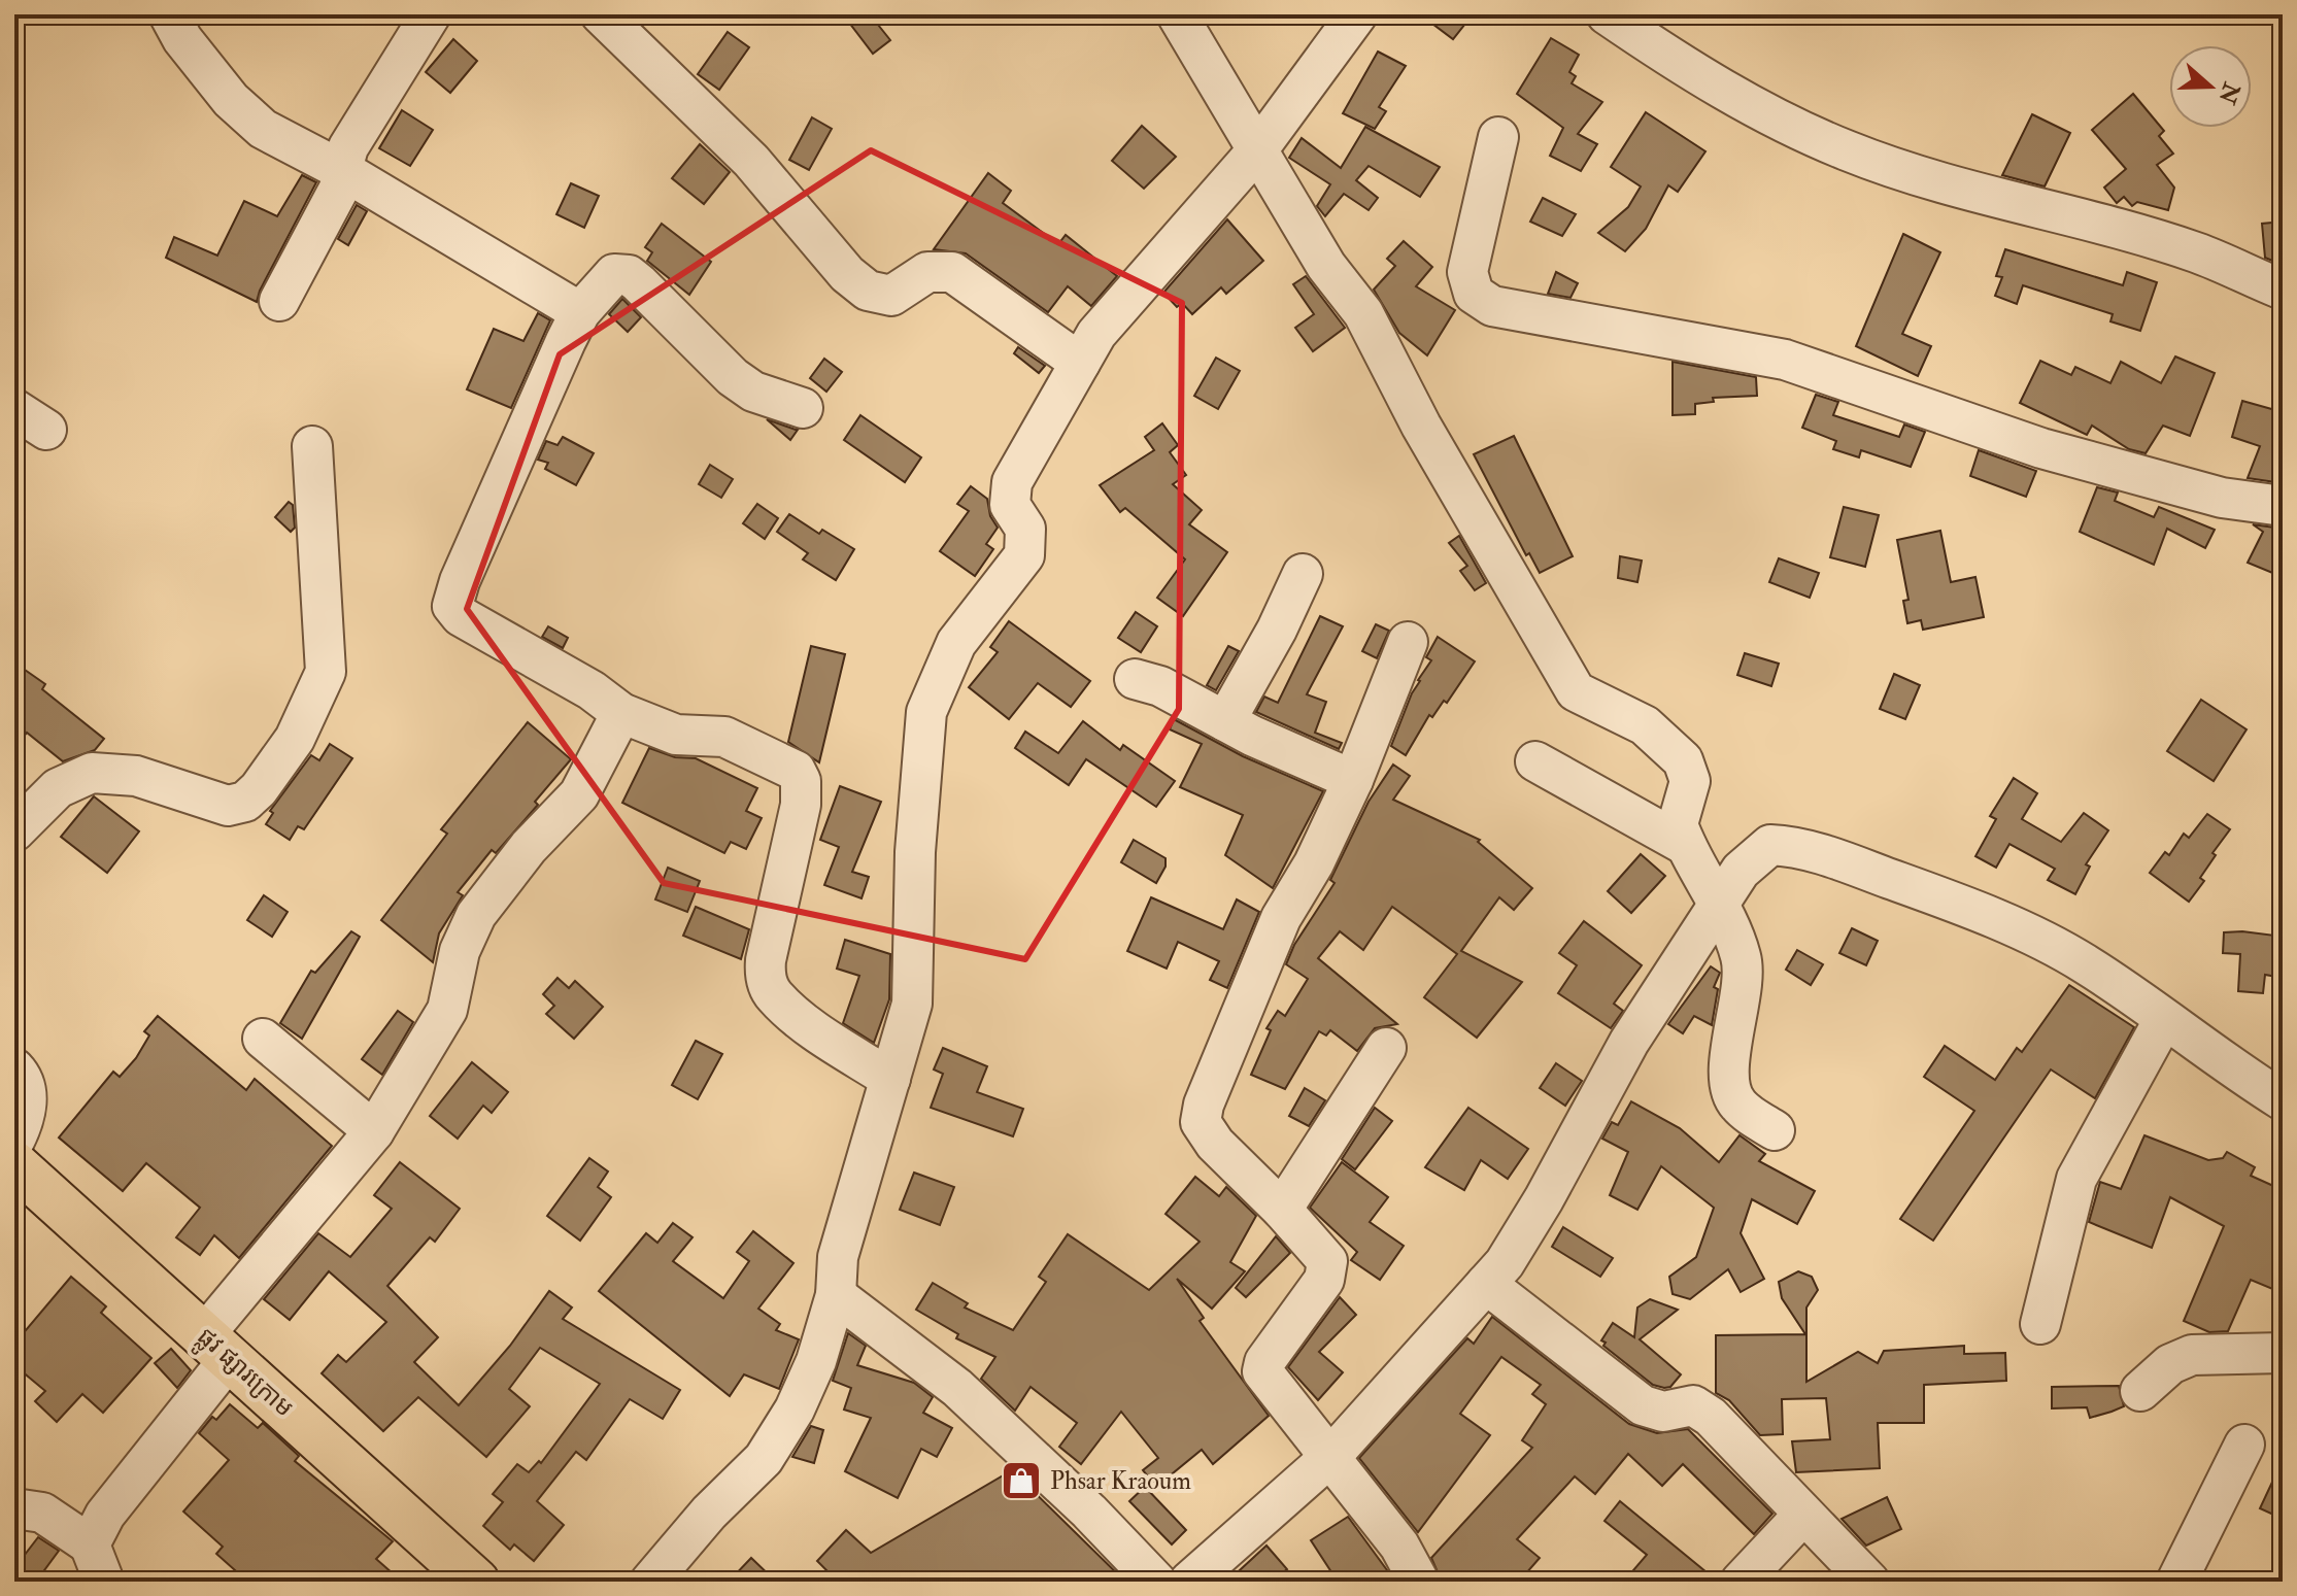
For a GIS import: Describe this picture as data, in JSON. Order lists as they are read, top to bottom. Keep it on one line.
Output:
{"streets":{"main road":["ផ្លូវ ផ្សារក្រោម"]},"places":{"shop":["Phsar Kraoum"]},"north":"right"}
